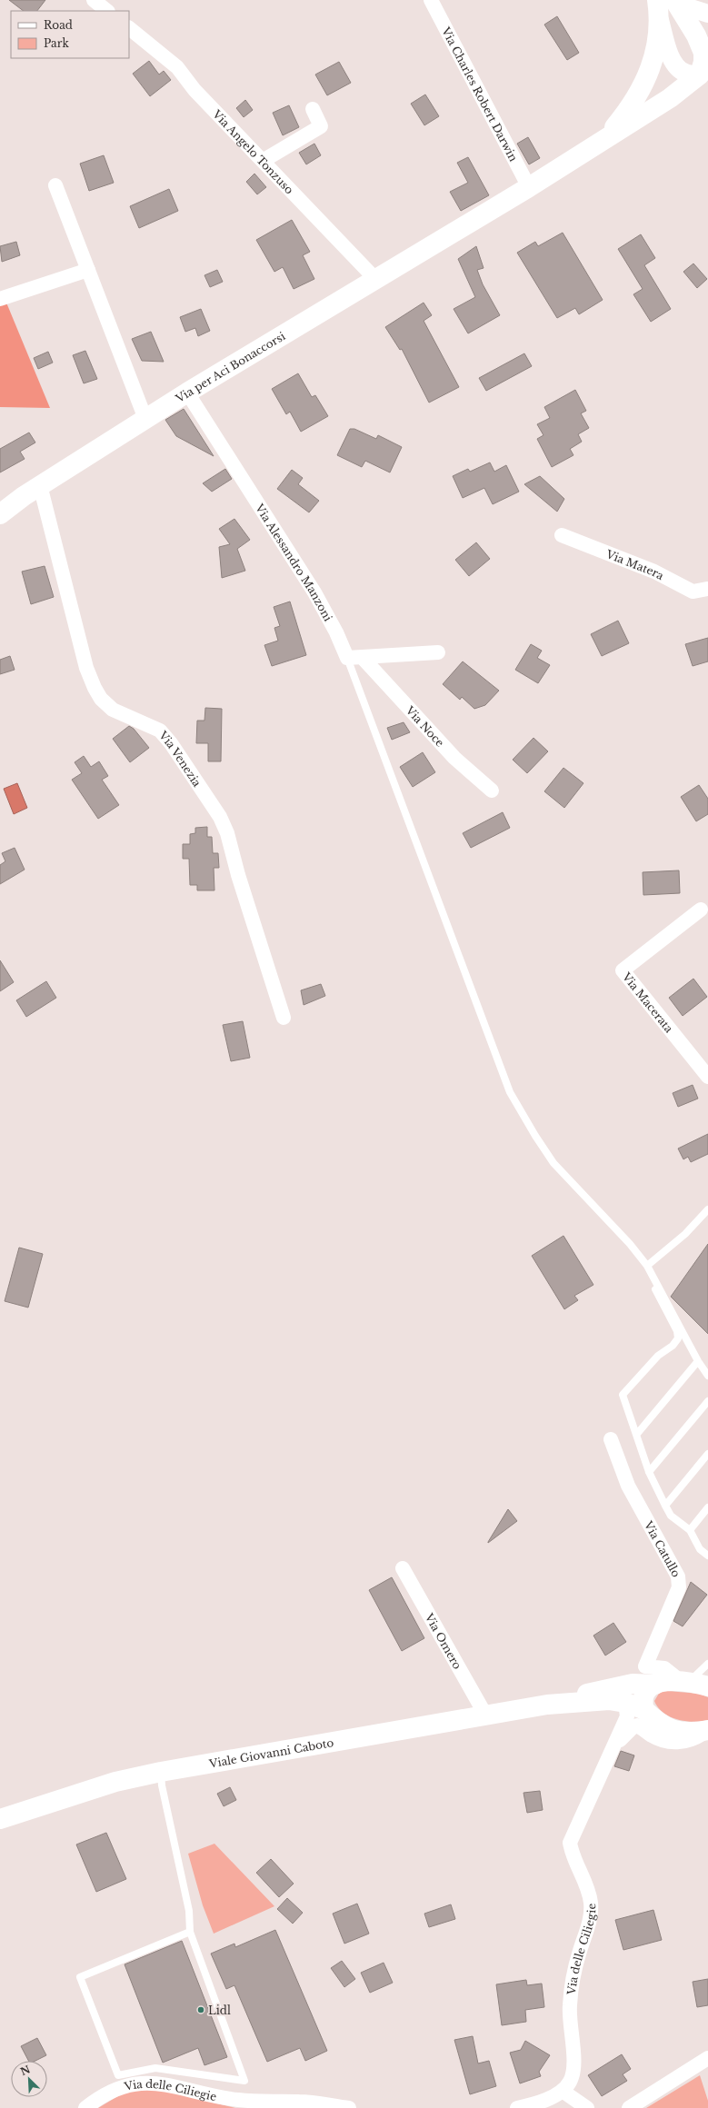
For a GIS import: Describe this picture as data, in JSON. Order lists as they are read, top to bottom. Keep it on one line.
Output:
{"streets":{"main road":["Via per Aci Bonaccorsi","Viale Giovanni Caboto"],"street":["Via Charles Robert Darwin","Via Angelo Tonzuso","Via Alessandro Manzoni","Via Matera","Via Noce","Via Venezia","Via Macerata","Via Catullo","Via Omero","Via delle Ciliegie"]},"crossings":[["Via Charles Robert Darwin","Via per Aci Bonaccorsi"],["Via Angelo Tonzuso","Via per Aci Bonaccorsi"],["Via per Aci Bonaccorsi","Via Alessandro Manzoni"],["Via per Aci Bonaccorsi","Via Venezia"],["Via Omero","Viale Giovanni Caboto"]],"places":["Lidl"],"legend":["Road","Park"],"north":"top left"}
